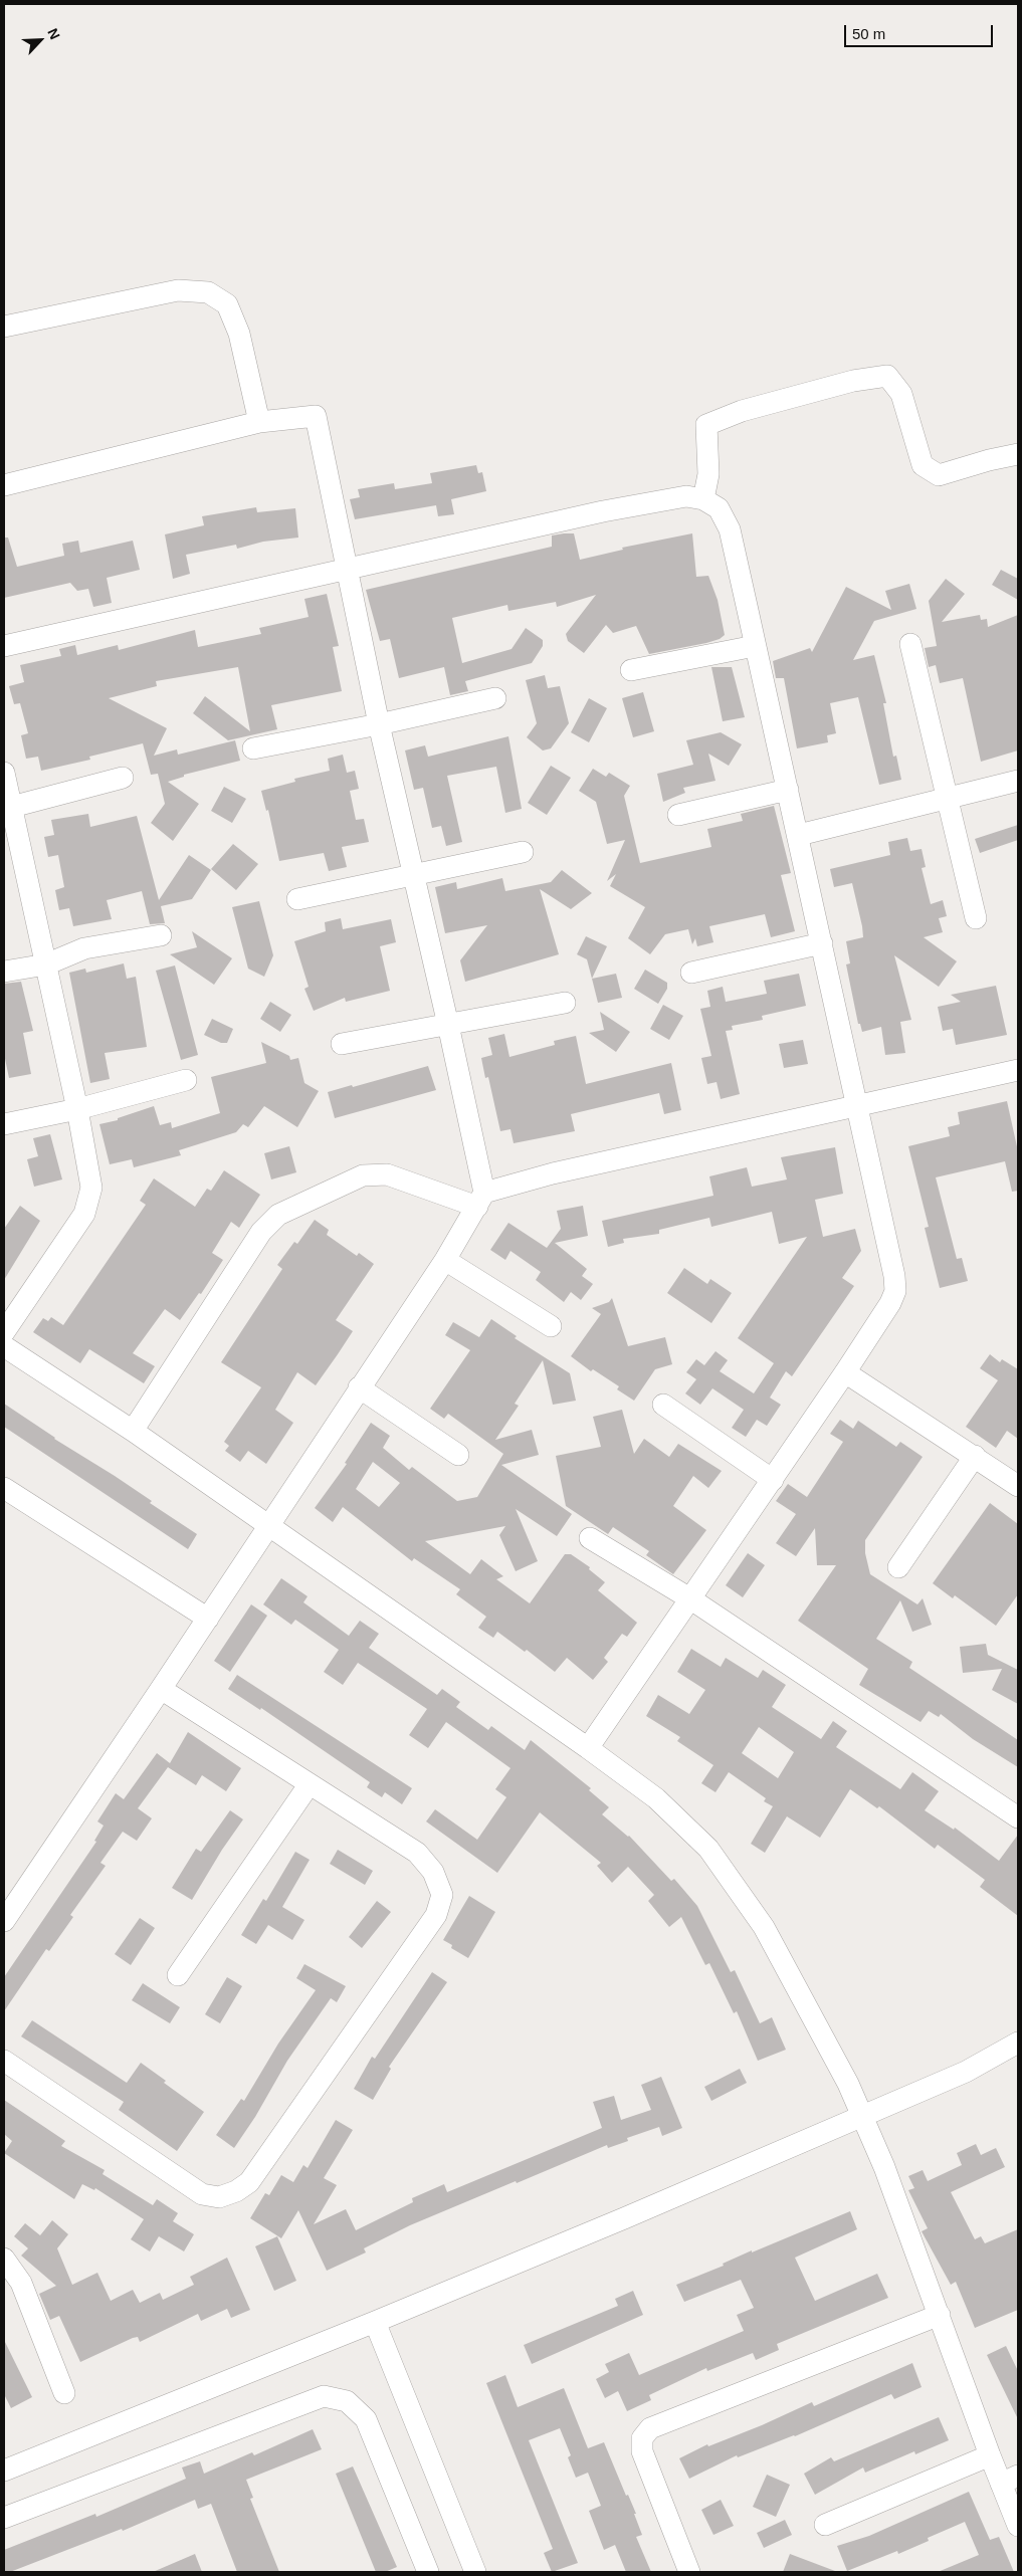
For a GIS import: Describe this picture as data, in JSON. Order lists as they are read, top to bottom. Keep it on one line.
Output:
{"scale_bar":"50 m","north":"top right"}
